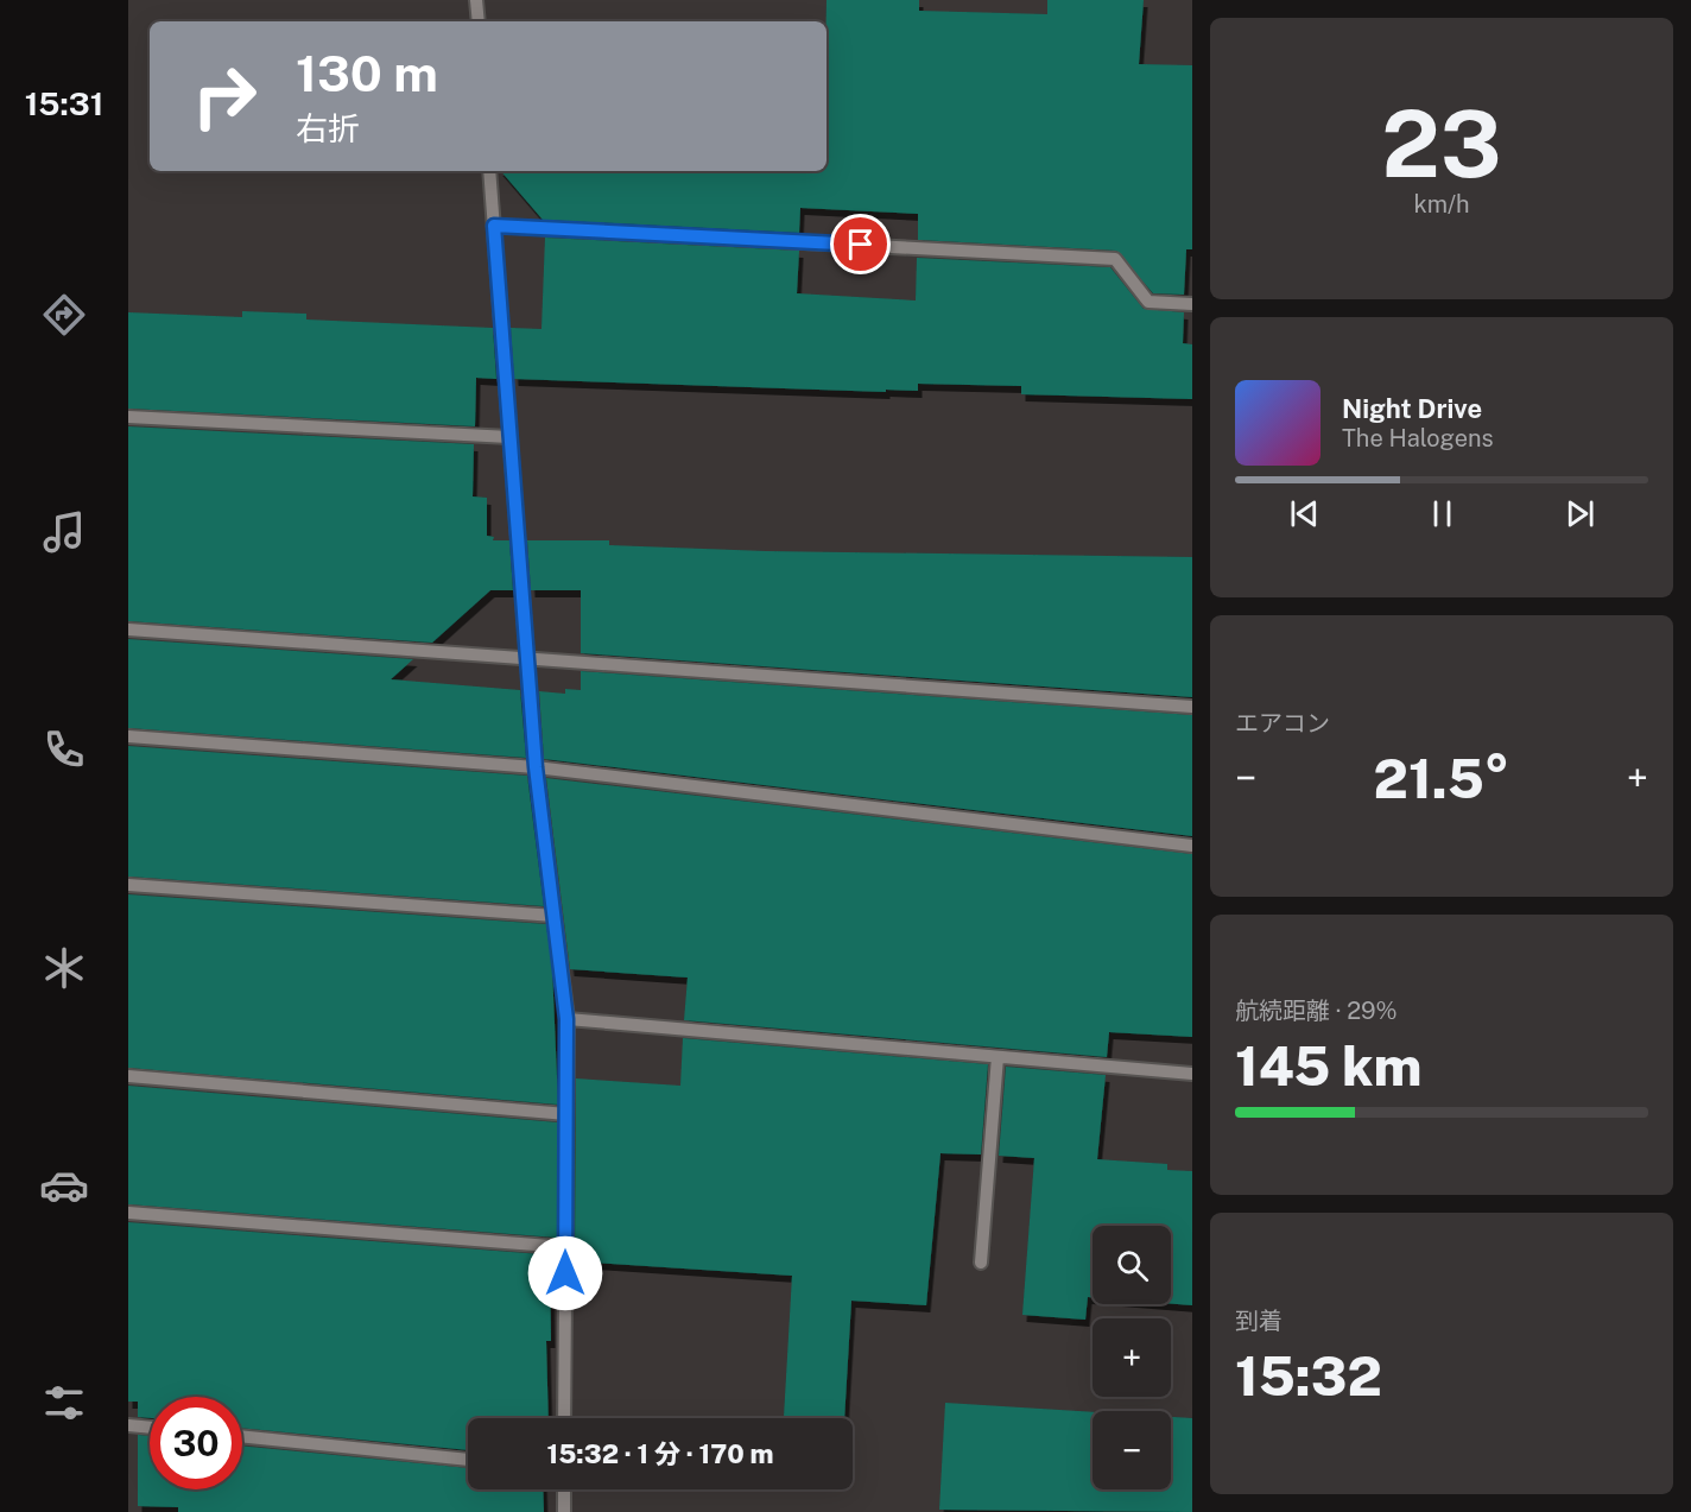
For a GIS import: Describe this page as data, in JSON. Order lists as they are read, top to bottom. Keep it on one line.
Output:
{"page":{"tabs":"15:31","tile":[["23","km/h"],"エアコン",["航続距離 · 29%","145 km"],["到着","15:32"]],"turn":["130 m","右折"],"song":["Night Drive","The Halogens"],"heat":["−","21.5°","+"],"map_buttons":["+","−"],"limit":"30","trip":"15:32 · 1 分 · 170 m"}}
